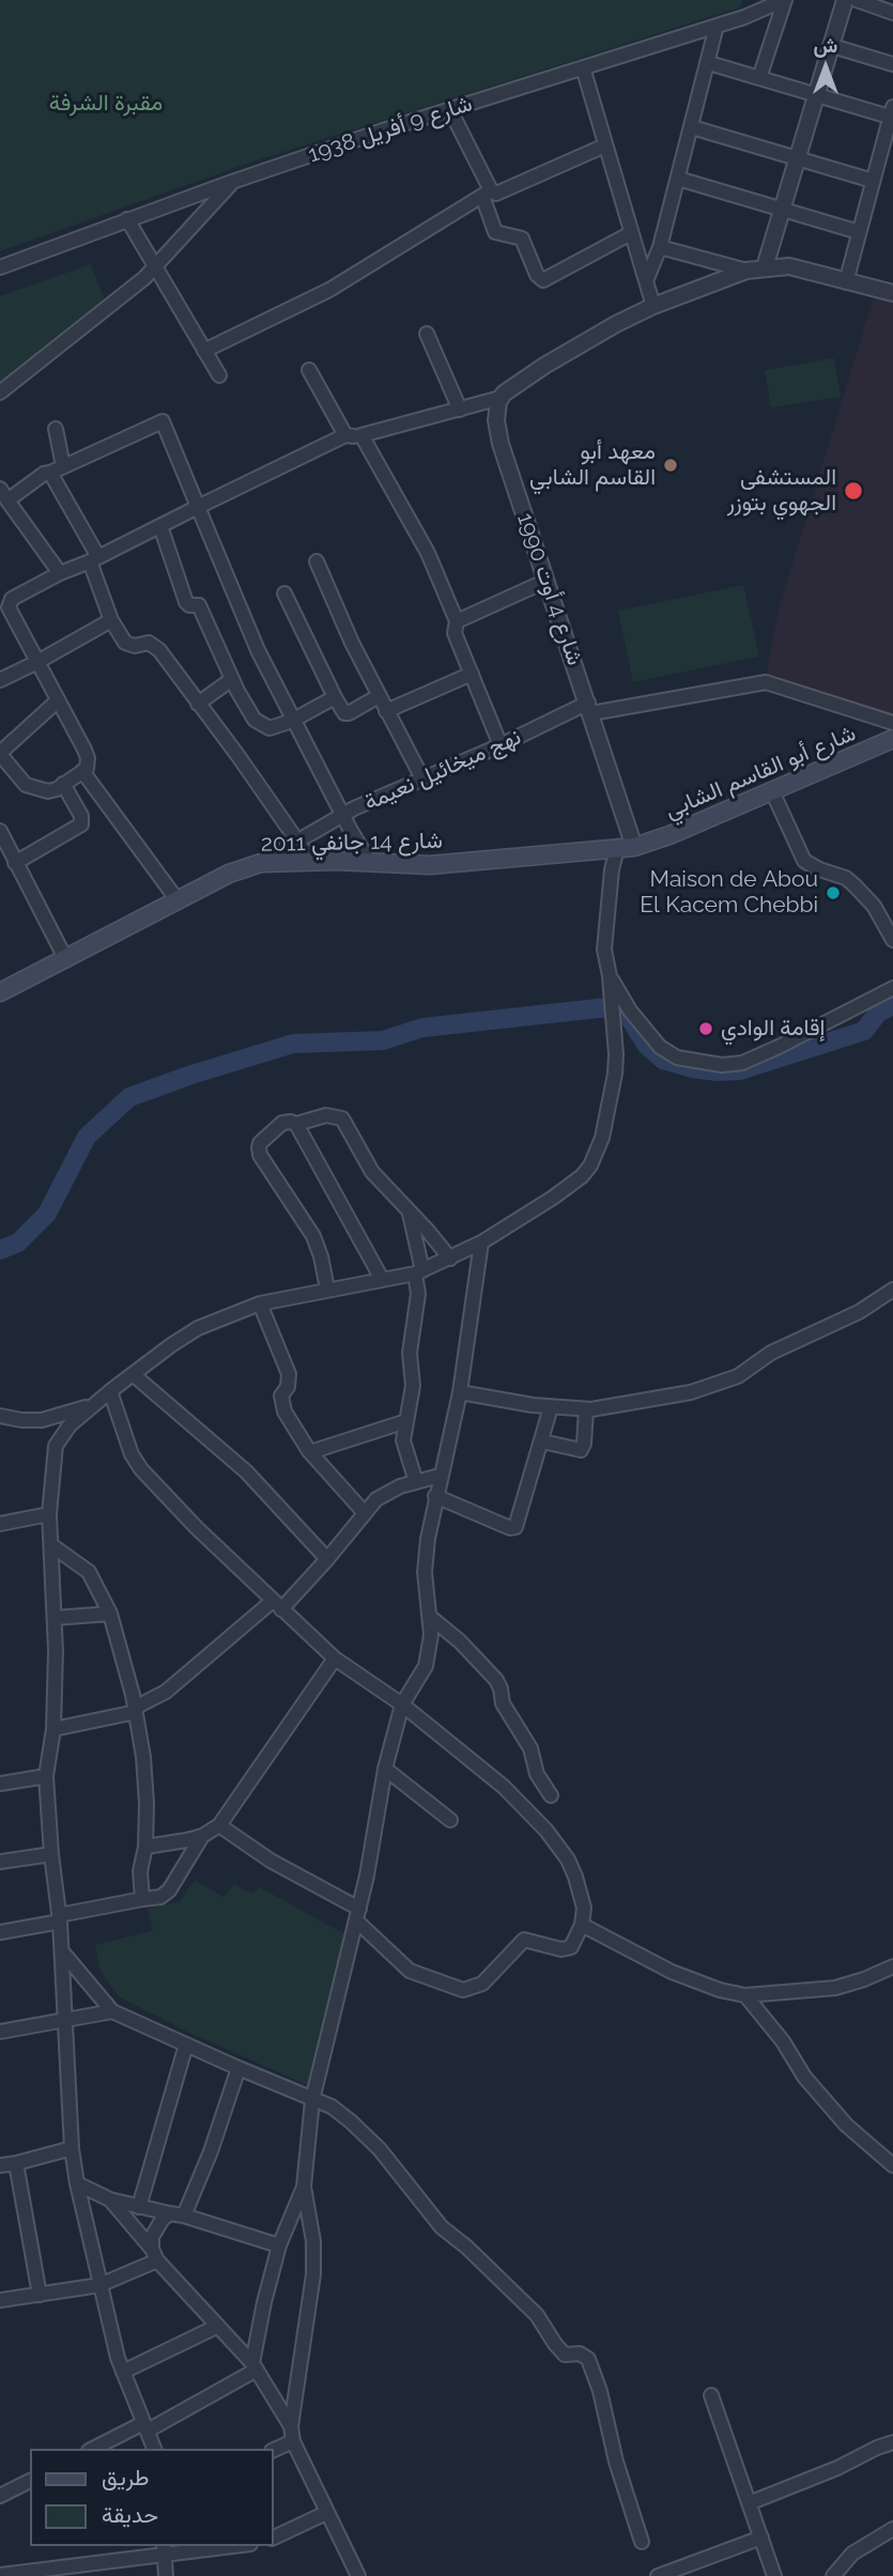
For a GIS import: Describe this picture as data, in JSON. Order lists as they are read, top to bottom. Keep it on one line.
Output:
{"streets":{"main road":["شارع أبو القاسم الشابي","شارع 14 جانفي 2011"],"street":["شارع 9 أفريل 1938","شارع 4 أوت 1990","نهج ميخائيل نعيمة"]},"crossings":[["شارع 4 أوت 1990","نهج ميخائيل نعيمة"],["شارع 4 أوت 1990","شارع أبو القاسم الشابي"],["شارع 4 أوت 1990","شارع 14 جانفي 2011"],["نهج ميخائيل نعيمة","شارع 14 جانفي 2011"],["شارع أبو القاسم الشابي","شارع 14 جانفي 2011"]],"parks":["مقبرة الشرفة"],"places":["معهد أبو القاسم الشابي","المستشفى الجهوي بتوزر","Maison de Abou El Kacem Chebbi","إقامة الوادي"],"legend":["طريق","حديقة"],"north":"top"}
